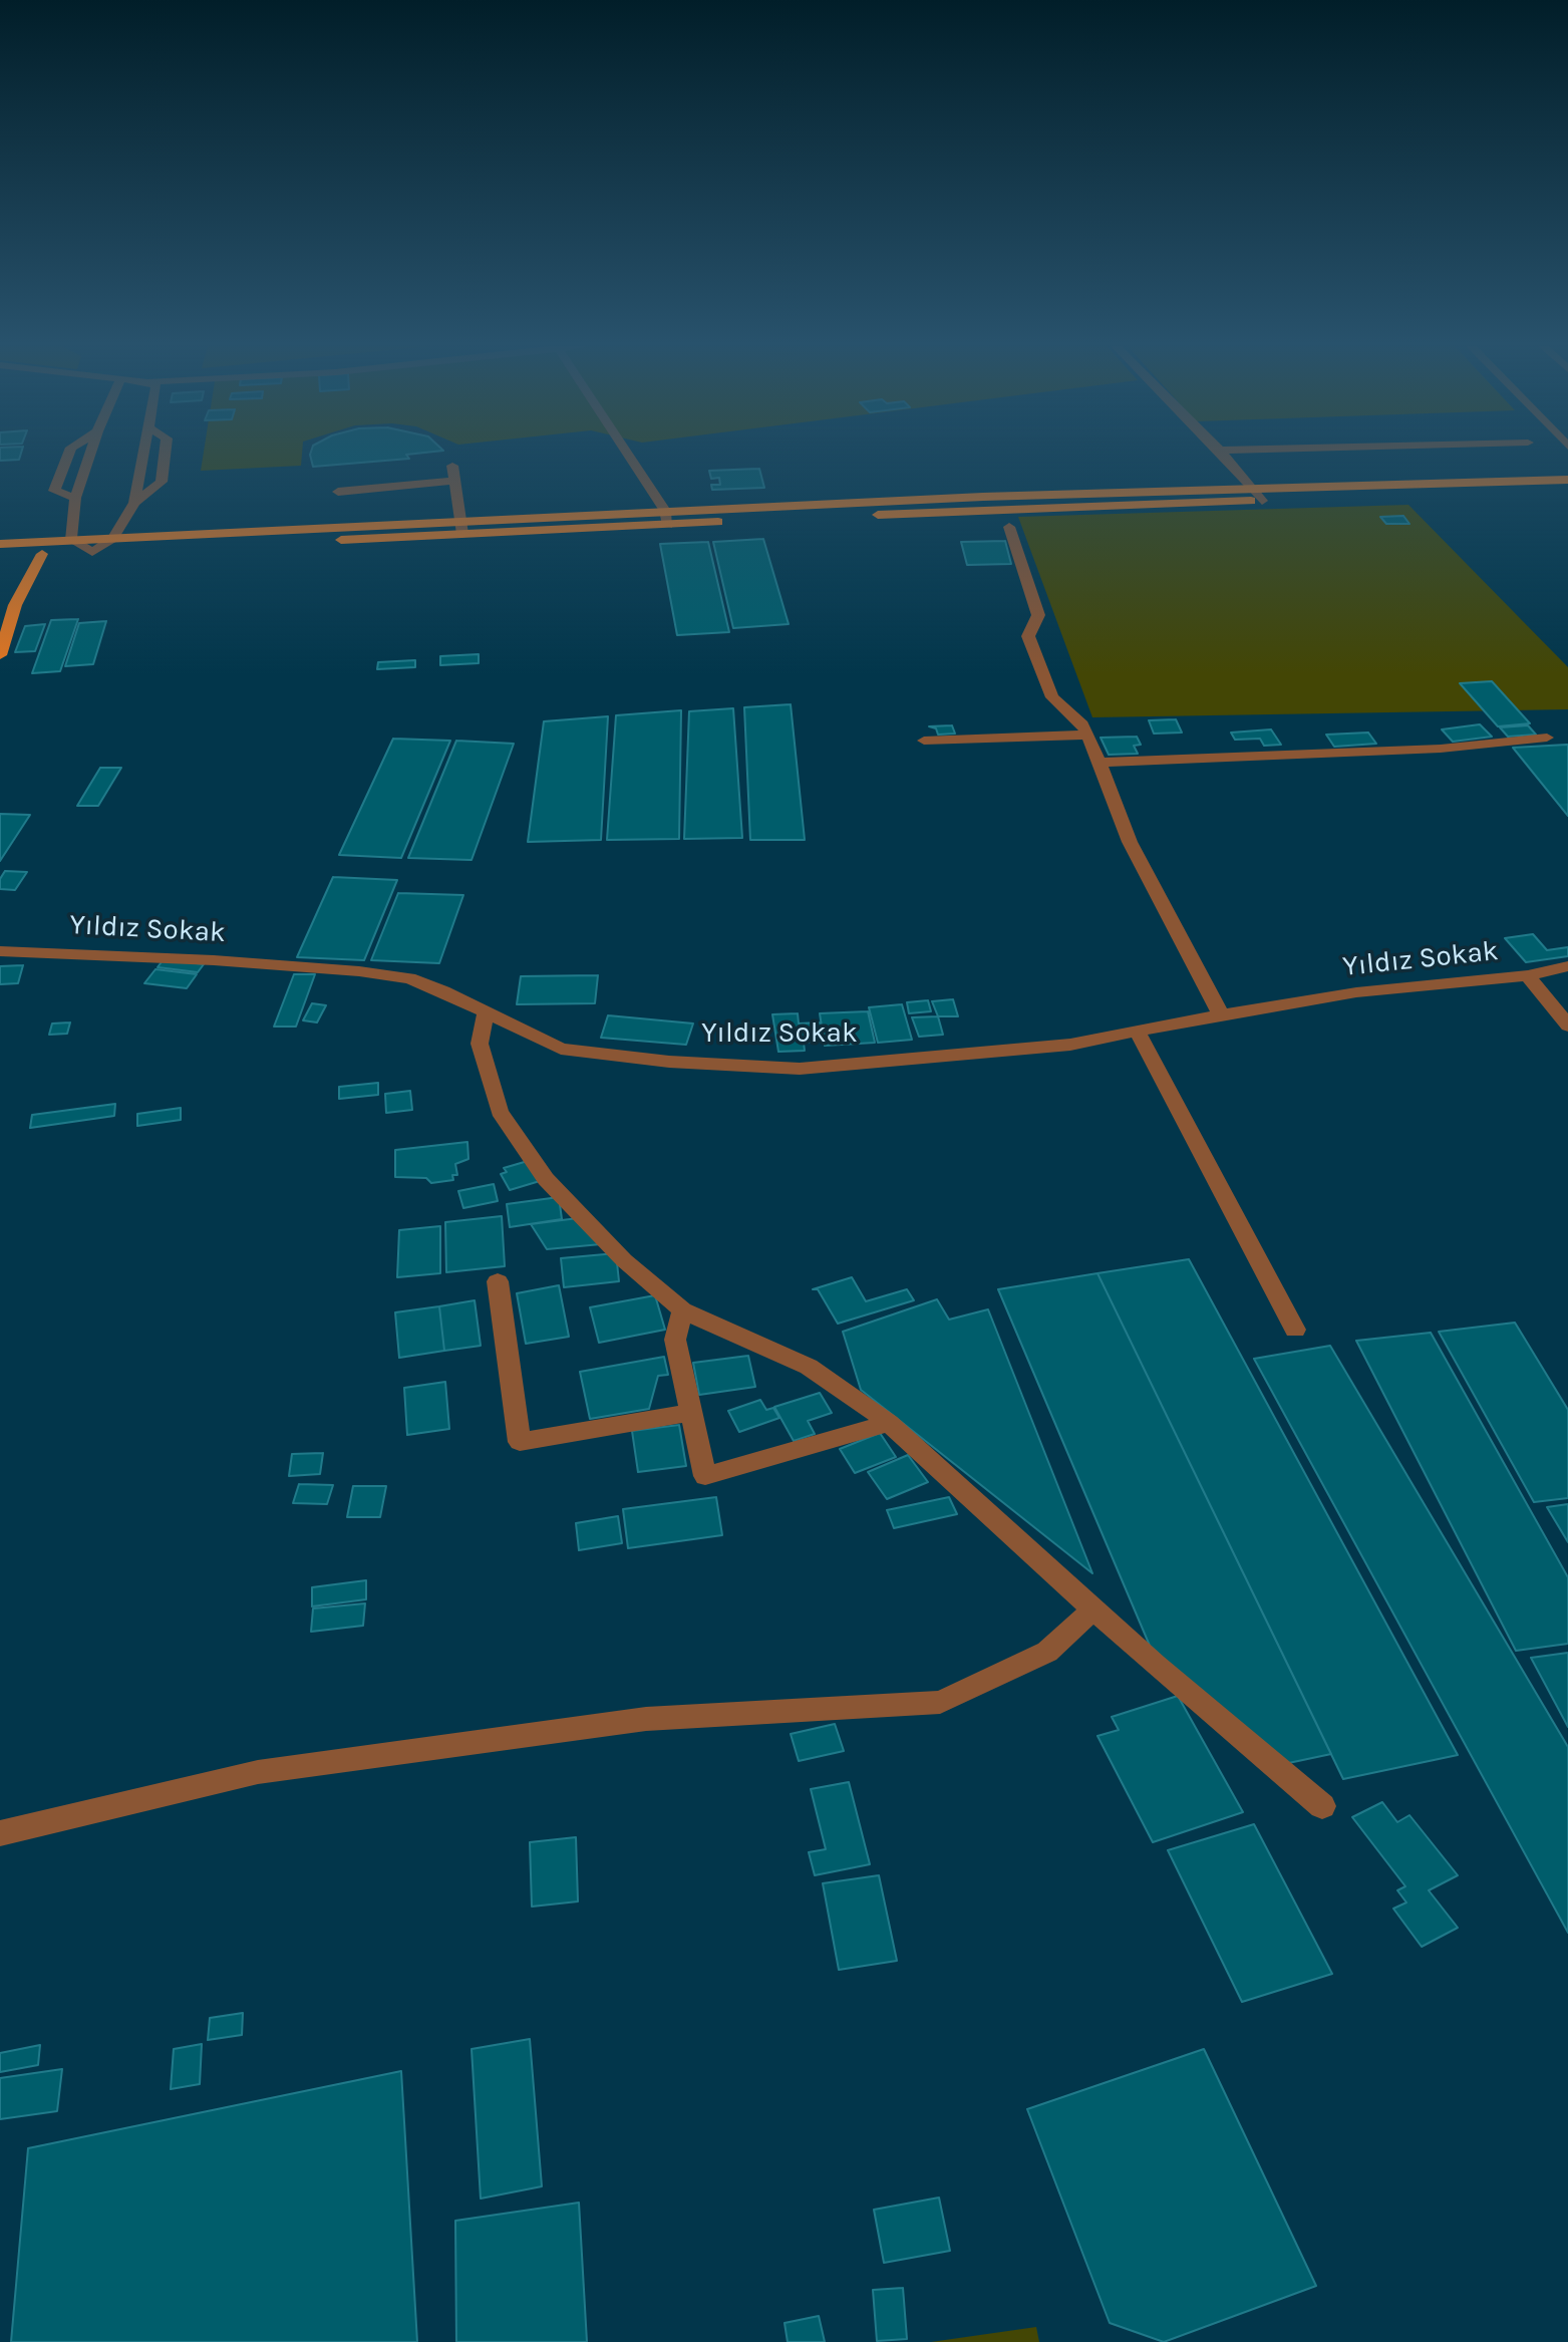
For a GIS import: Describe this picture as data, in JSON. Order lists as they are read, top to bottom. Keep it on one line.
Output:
{"streets":{"street":["Yıldız Sokak"]}}
